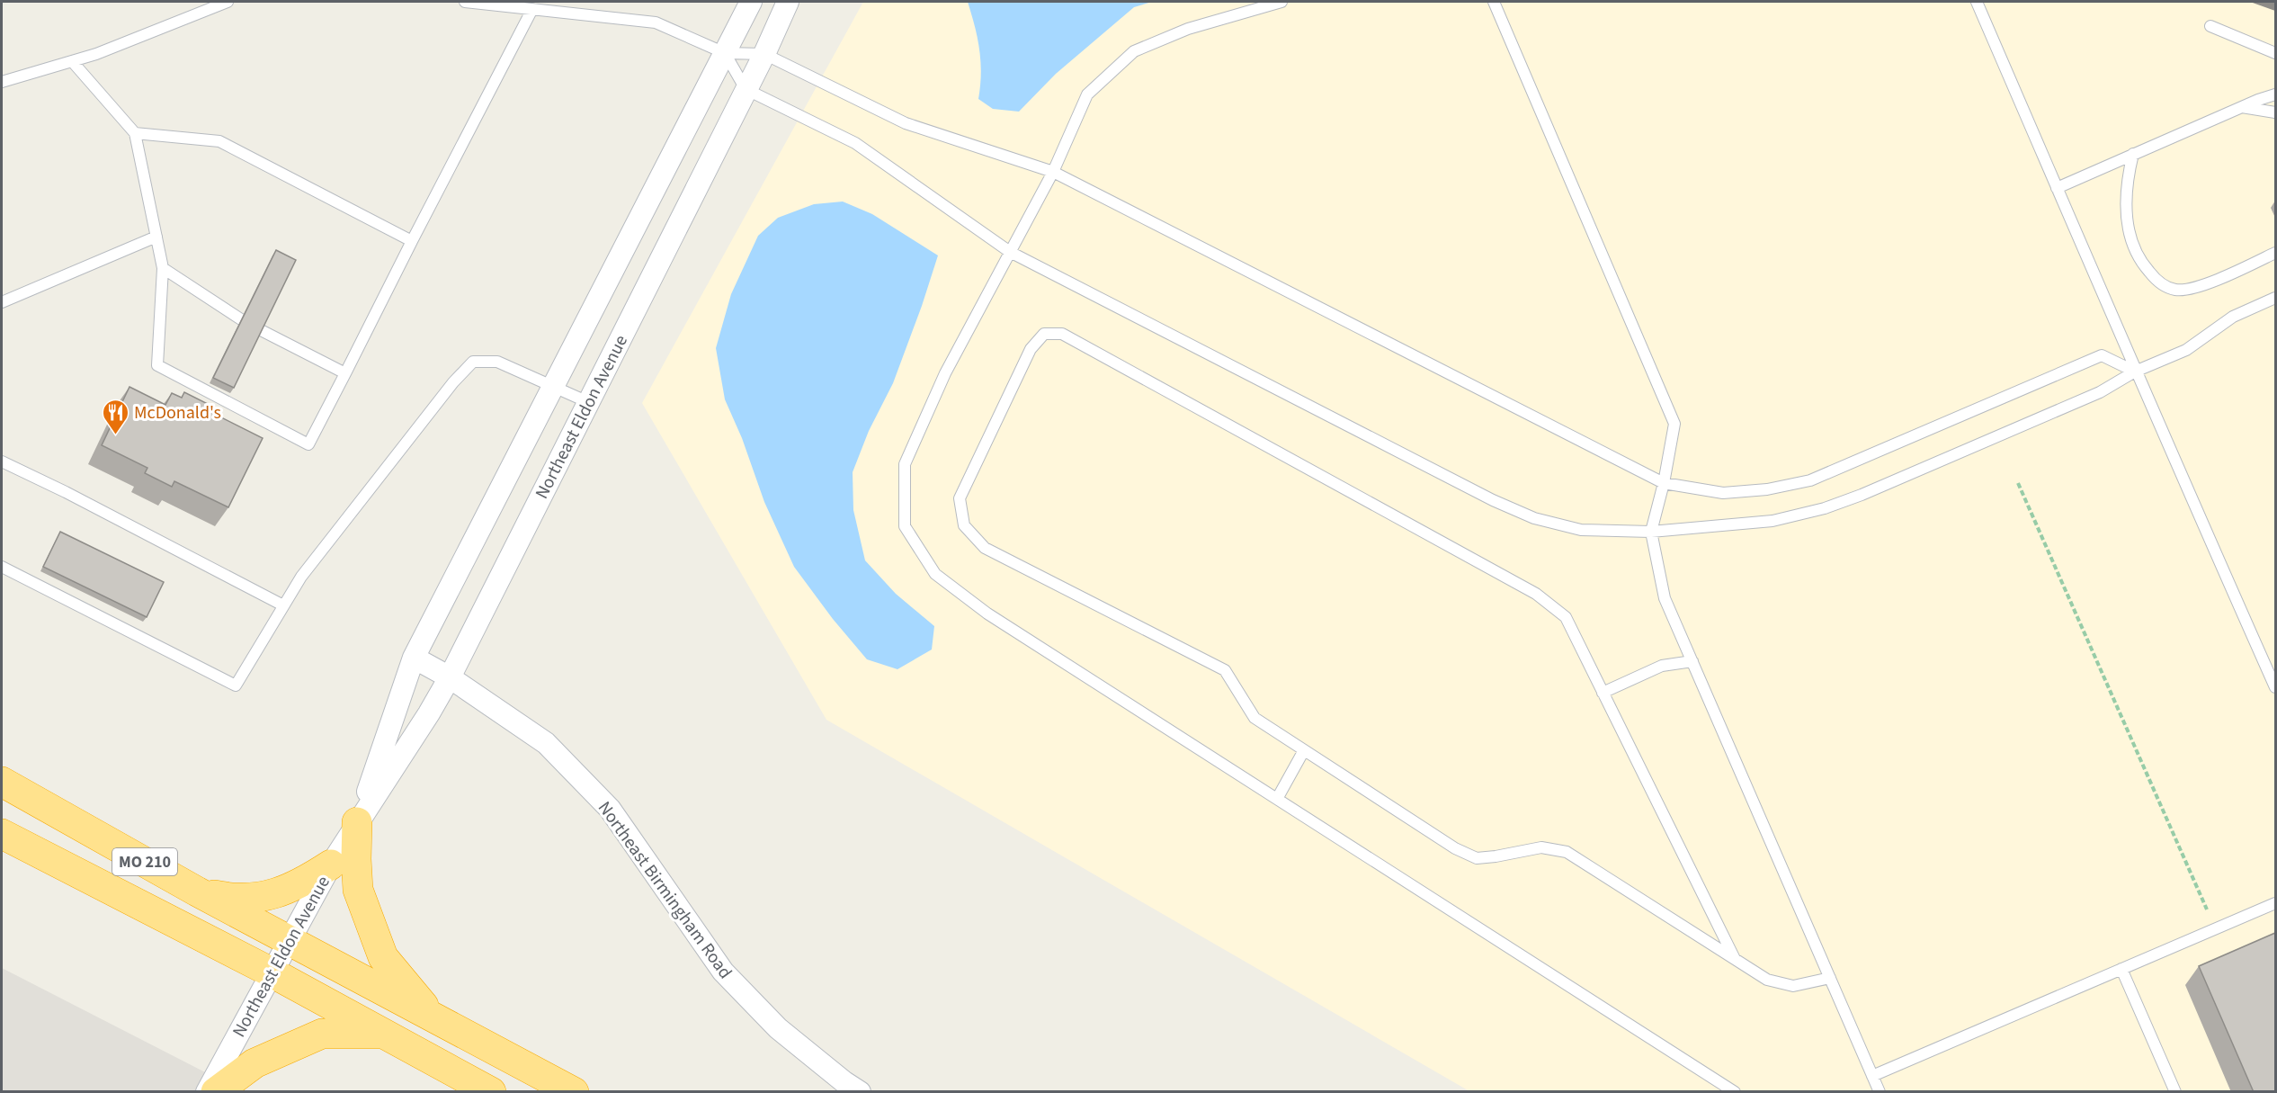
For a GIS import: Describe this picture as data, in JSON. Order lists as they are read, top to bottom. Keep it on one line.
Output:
{"streets":{"highway":["MO 210"],"street":["Northeast Eldon Avenue","Northeast Birmingham Road"]},"crossings":[["Northeast Eldon Avenue","MO 210"],["Northeast Eldon Avenue","Northeast Birmingham Road"]],"places":{"restaurant":["McDonald's"]}}
